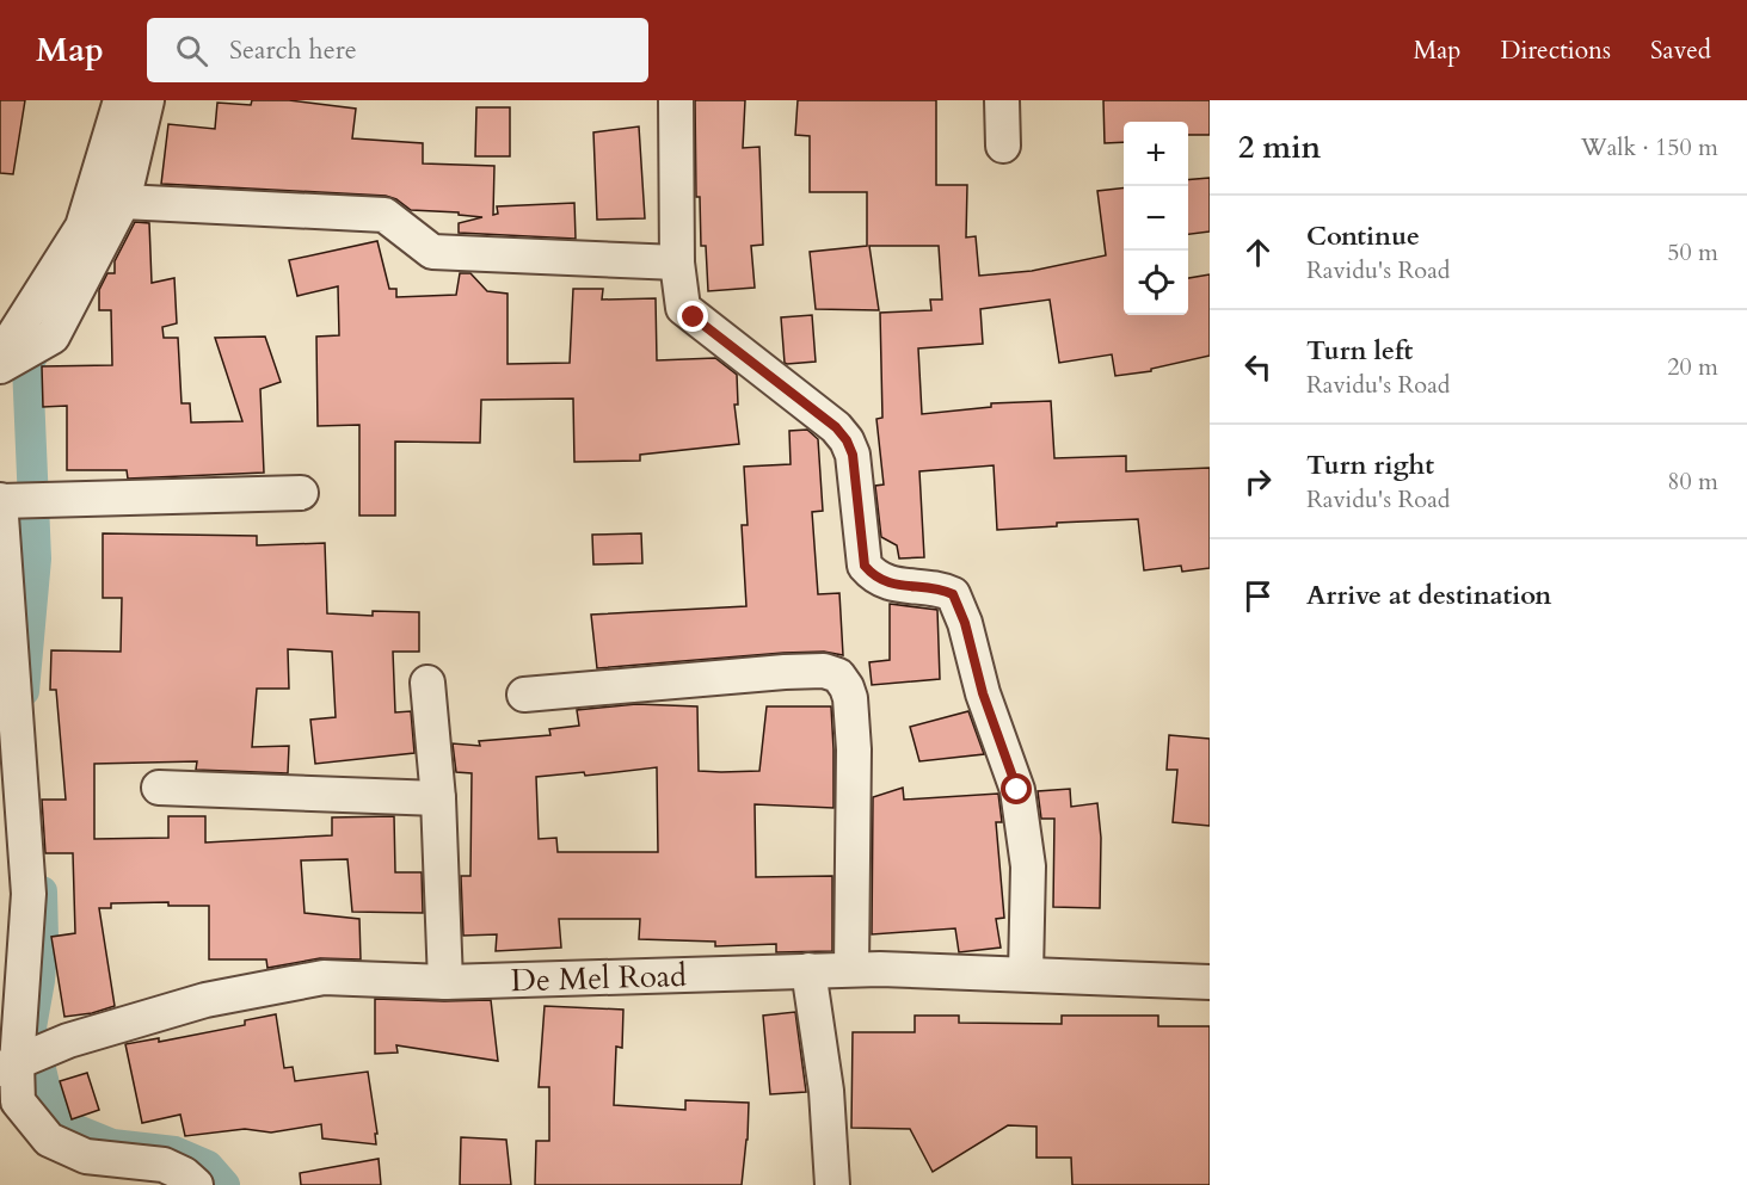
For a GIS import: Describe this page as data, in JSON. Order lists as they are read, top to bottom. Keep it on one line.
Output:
{"streets":{"street":["De Mel Road"]},"page":{"header":"Map","search":"Search here","nav":["Map","Directions","Saved"],"heading":["2 min","Walk · 150 m"],"map_buttons":["+","−"],"list":[["Continue","Ravidu's Road","50 m"],["Turn left","Ravidu's Road","20 m"],["Turn right","Ravidu's Road","80 m"],"Arrive at destination"]}}
